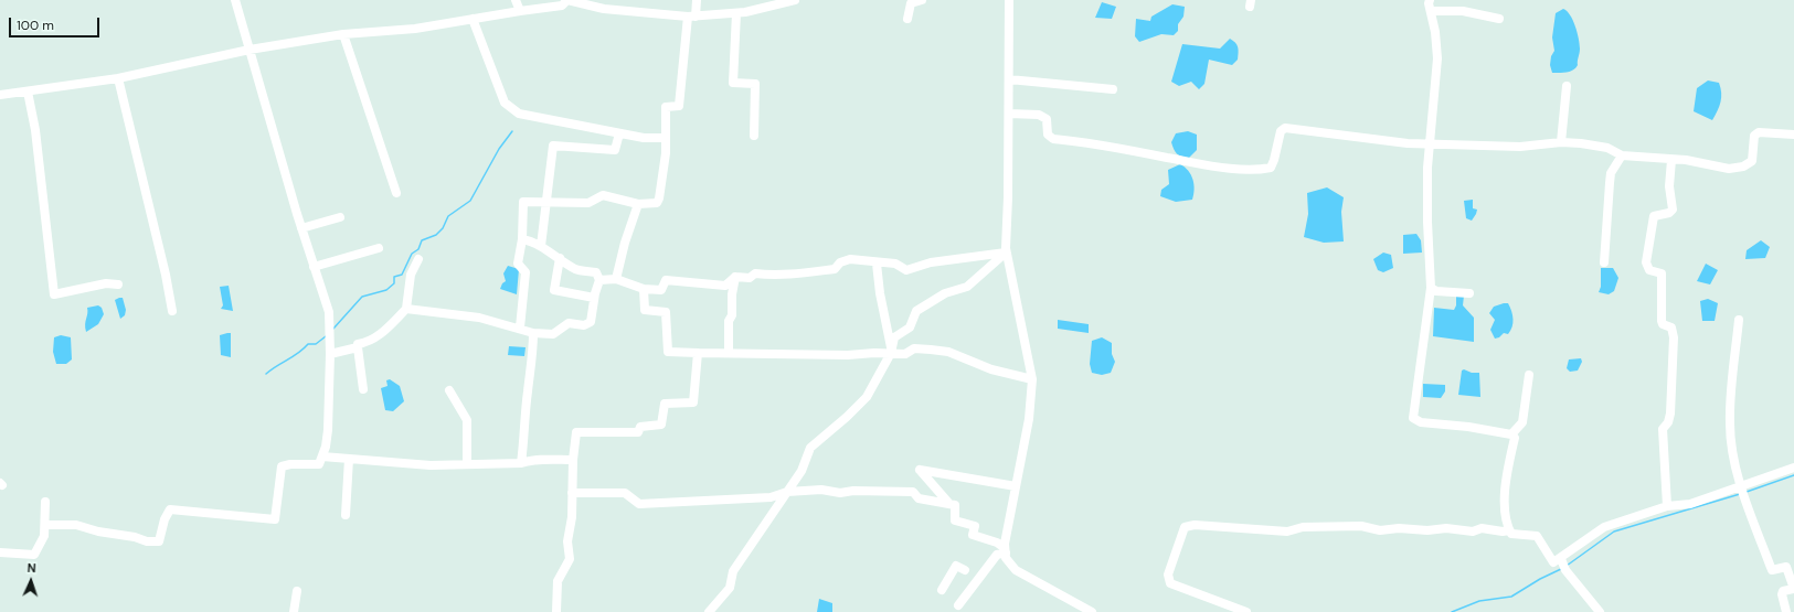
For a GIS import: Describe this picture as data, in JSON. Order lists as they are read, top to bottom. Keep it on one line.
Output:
{"scale_bar":"100 m","north":"top"}
